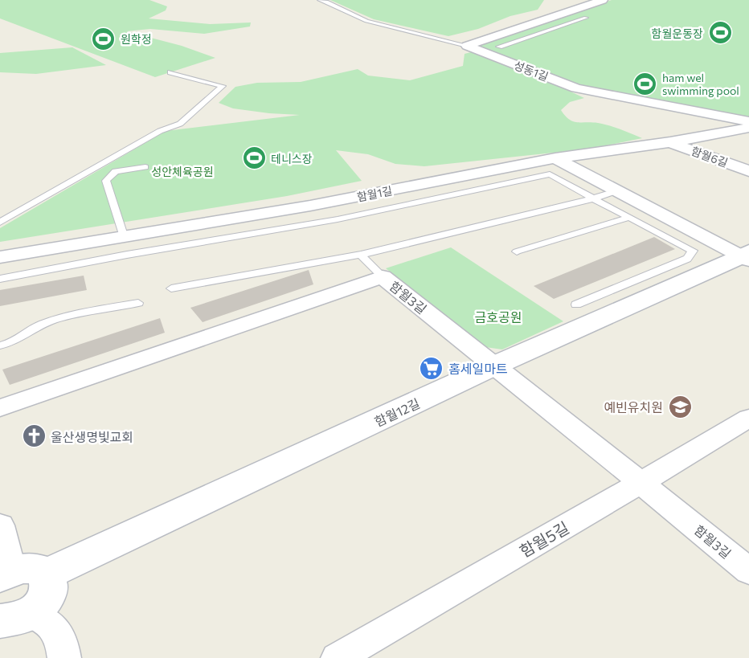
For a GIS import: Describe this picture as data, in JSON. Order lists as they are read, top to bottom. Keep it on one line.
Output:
{"streets":{"street":["성동1길","함월6길","함월1길","함월3길","함월12길","함월5길"]},"crossings":[["함월6길","함월1길"],["함월3길","함월12길"],["함월3길","함월5길"]],"parks":["성안체육공원","금호공원"],"places":{"sports":["함월운동장","원학정","ham wel swimming pool","테니스장"],"supermarket":["홈세일마트"],"school or university":["예빈유치원"],"church":["울산생명빛교회"]}}
